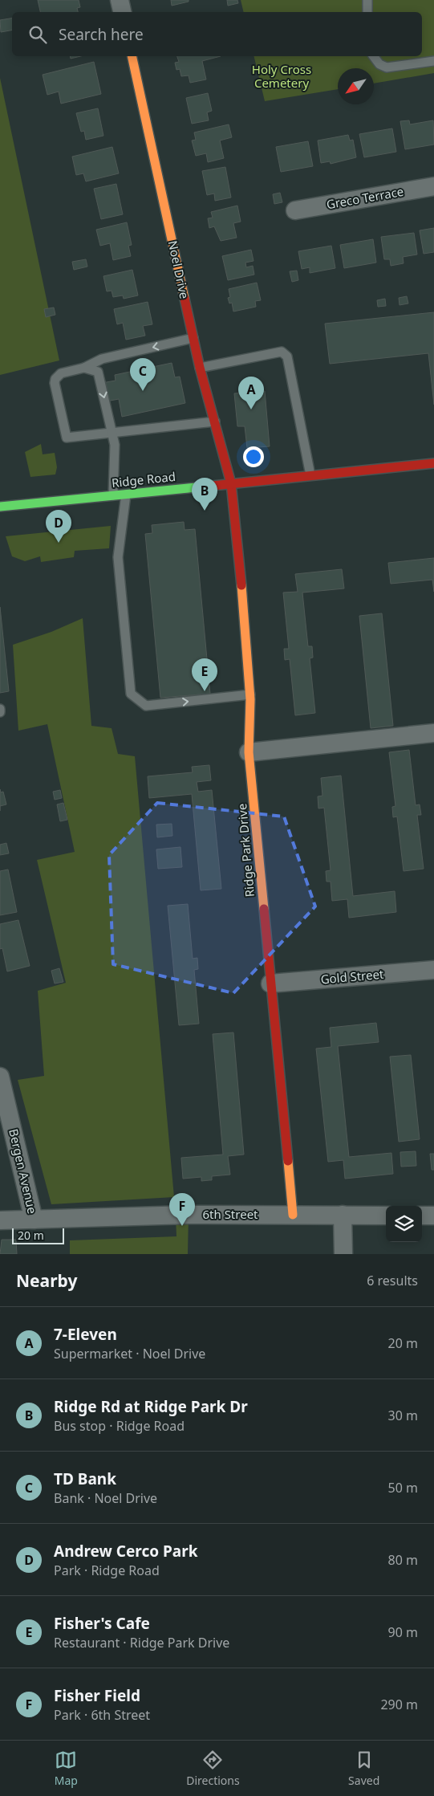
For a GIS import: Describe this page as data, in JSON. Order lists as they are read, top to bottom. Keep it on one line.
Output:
{"streets":{"street":["Greco Terrace","Noel Drive","Ridge Road","Ridge Park Drive","Gold Street","Bergen Avenue","6th Street"]},"crossings":[["Noel Drive","Ridge Road"],["Noel Drive","Ridge Park Drive"],["Ridge Road","Ridge Park Drive"],["Ridge Park Drive","Gold Street"],["Ridge Park Drive","6th Street"],["Bergen Avenue","6th Street"]],"parks":["Holy Cross Cemetery"],"scale_bar":"20 m","north":"bottom left","page":{"search":"Search here","pins":["C","A","B","D","E","F"],"scale":"20 m","heading":["Nearby","6 results"],"list":[{"mark":"A","name":"7-Eleven","note":"Supermarket · Noel Drive","value":"20 m"},{"mark":"B","name":"Ridge Rd at Ridge Park Dr","note":"Bus stop · Ridge Road","value":"30 m"},{"mark":"C","name":"TD Bank","note":"Bank · Noel Drive","value":"50 m"},{"mark":"D","name":"Andrew Cerco Park","note":"Park · Ridge Road","value":"80 m"},{"mark":"E","name":"Fisher's Cafe","note":"Restaurant · Ridge Park Drive","value":"90 m"},{"mark":"F","name":"Fisher Field","note":"Park · 6th Street","value":"290 m"}],"nav":["Map","Directions","Saved"]}}
